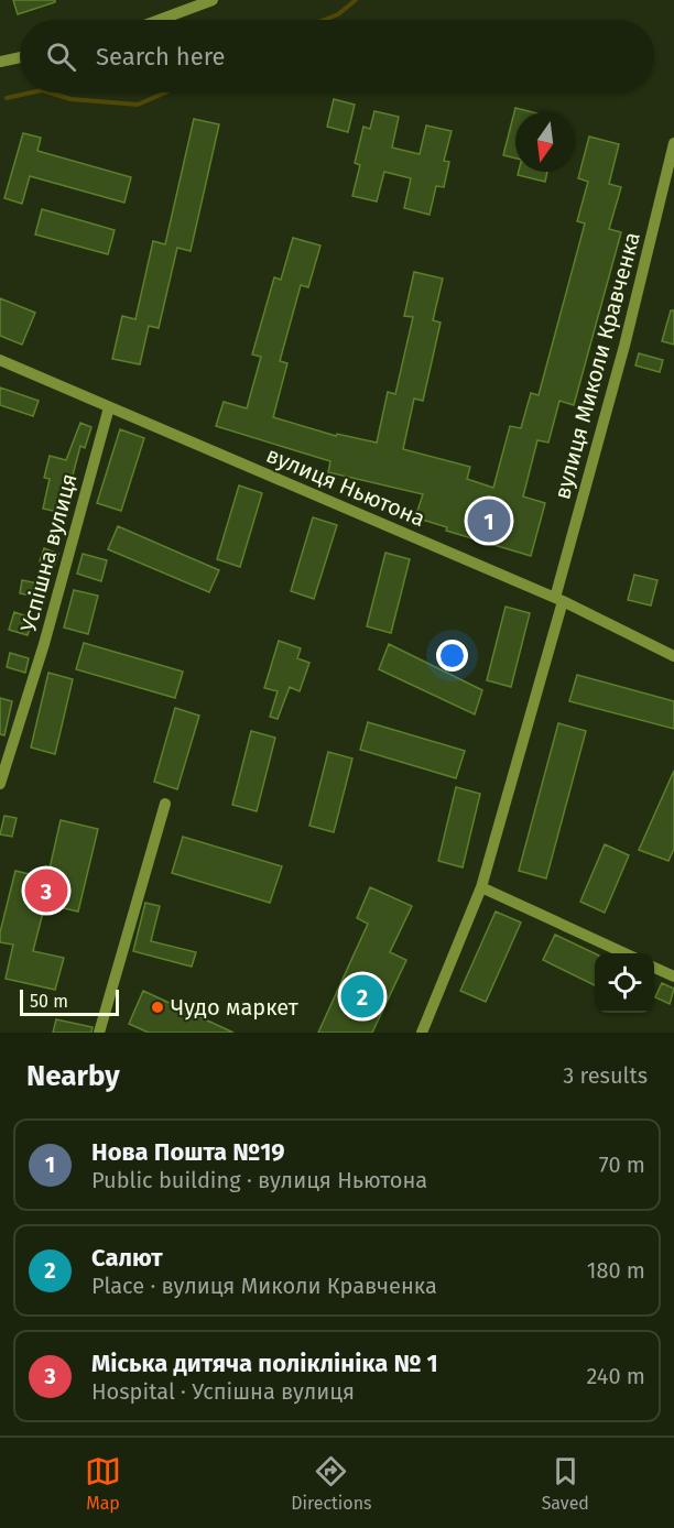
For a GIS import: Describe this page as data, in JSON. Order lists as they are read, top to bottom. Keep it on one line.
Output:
{"streets":{"street":["вулиця Миколи Кравченка","вулиця Ньютона","Успішна вулиця"]},"crossings":[["вулиця Миколи Кравченка","вулиця Ньютона"],["вулиця Ньютона","Успішна вулиця"]],"places":["Чудо маркет"],"scale_bar":"50 m","north":"bottom","page":{"search":"Search here","pins":["1","3","2"],"scale":"50 m","heading":["Nearby","3 results"],"list":[{"mark":"1","name":"Нова Пошта №19","note":"Public building · вулиця Ньютона","value":"70 m"},{"mark":"2","name":"Салют","note":"Place · вулиця Миколи Кравченка","value":"180 m"},{"mark":"3","name":"Міська дитяча поліклініка № 1","note":"Hospital · Успішна вулиця","value":"240 m"}],"nav":["Map","Directions","Saved"]}}
